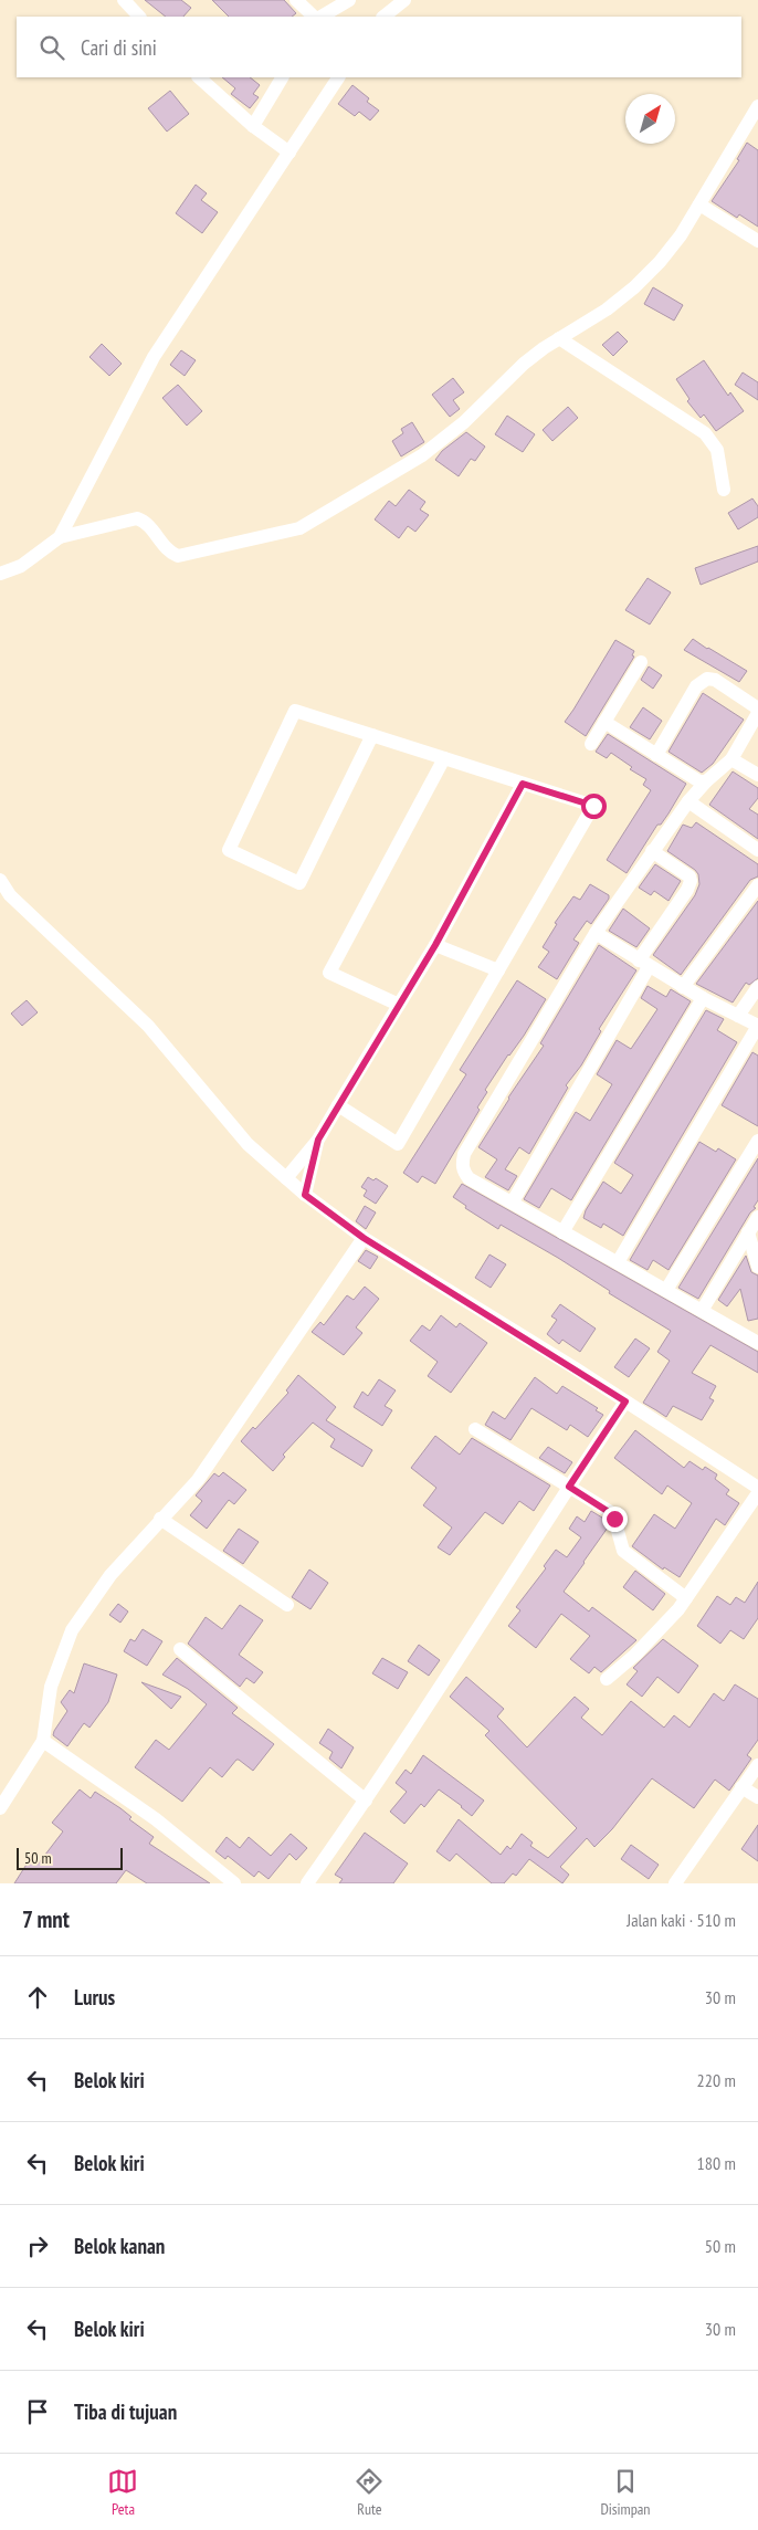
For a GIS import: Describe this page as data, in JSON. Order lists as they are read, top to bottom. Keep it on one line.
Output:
{"scale_bar":"50 m","north":"top right","page":{"search":"Cari di sini","scale":"50 m","heading":["7 mnt","Jalan kaki · 510 m"],"list":[["Lurus","30 m"],["Belok kiri","220 m"],["Belok kiri","180 m"],["Belok kanan","50 m"],["Belok kiri","30 m"],"Tiba di tujuan"],"nav":["Peta","Rute","Disimpan"]}}
